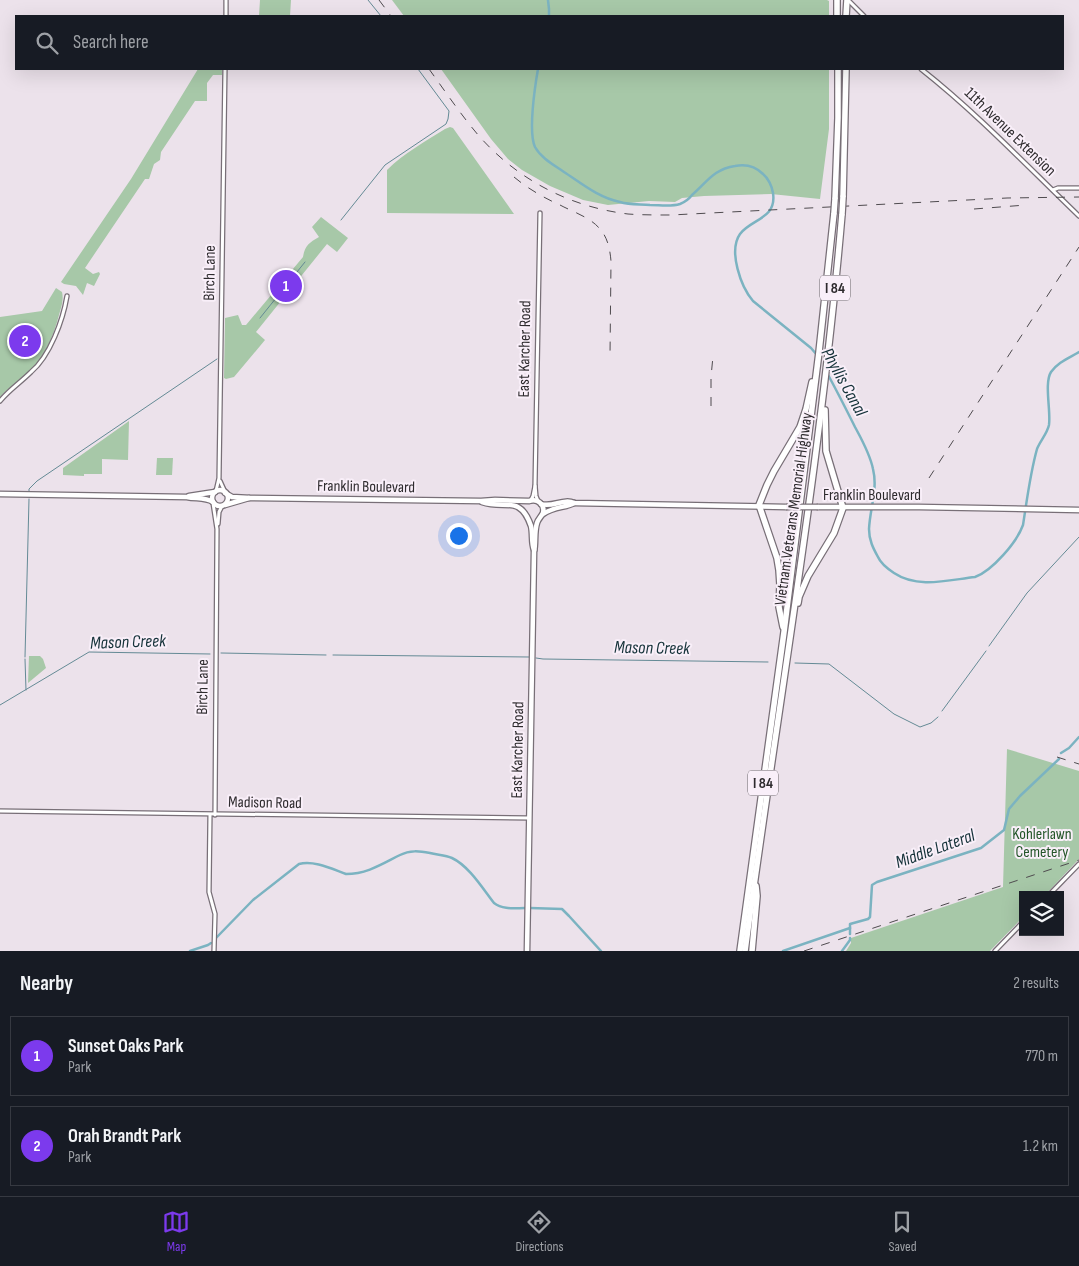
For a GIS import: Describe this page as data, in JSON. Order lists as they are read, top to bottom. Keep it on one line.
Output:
{"streets":{"highway":["I 84","Vietnam Veterans Memorial Highway"],"main road":["East Karcher Road","Franklin Boulevard"],"street":["11th Avenue Extension","Birch Lane","Madison Road"]},"crossings":[["Birch Lane","Franklin Boulevard"],["Birch Lane","Madison Road"],["I 84","Vietnam Veterans Memorial Highway"],["East Karcher Road","Madison Road"]],"water":["Phyllis Canal","Mason Creek","Middle Lateral"],"parks":["Kohlerlawn Cemetery"],"page":{"search":"Search here","pins":["1","2"],"heading":["Nearby","2 results"],"list":[{"mark":"1","name":"Sunset Oaks Park","note":"Park","value":"770 m"},{"mark":"2","name":"Orah Brandt Park","note":"Park","value":"1.2 km"}],"nav":["Map","Directions","Saved"]}}
